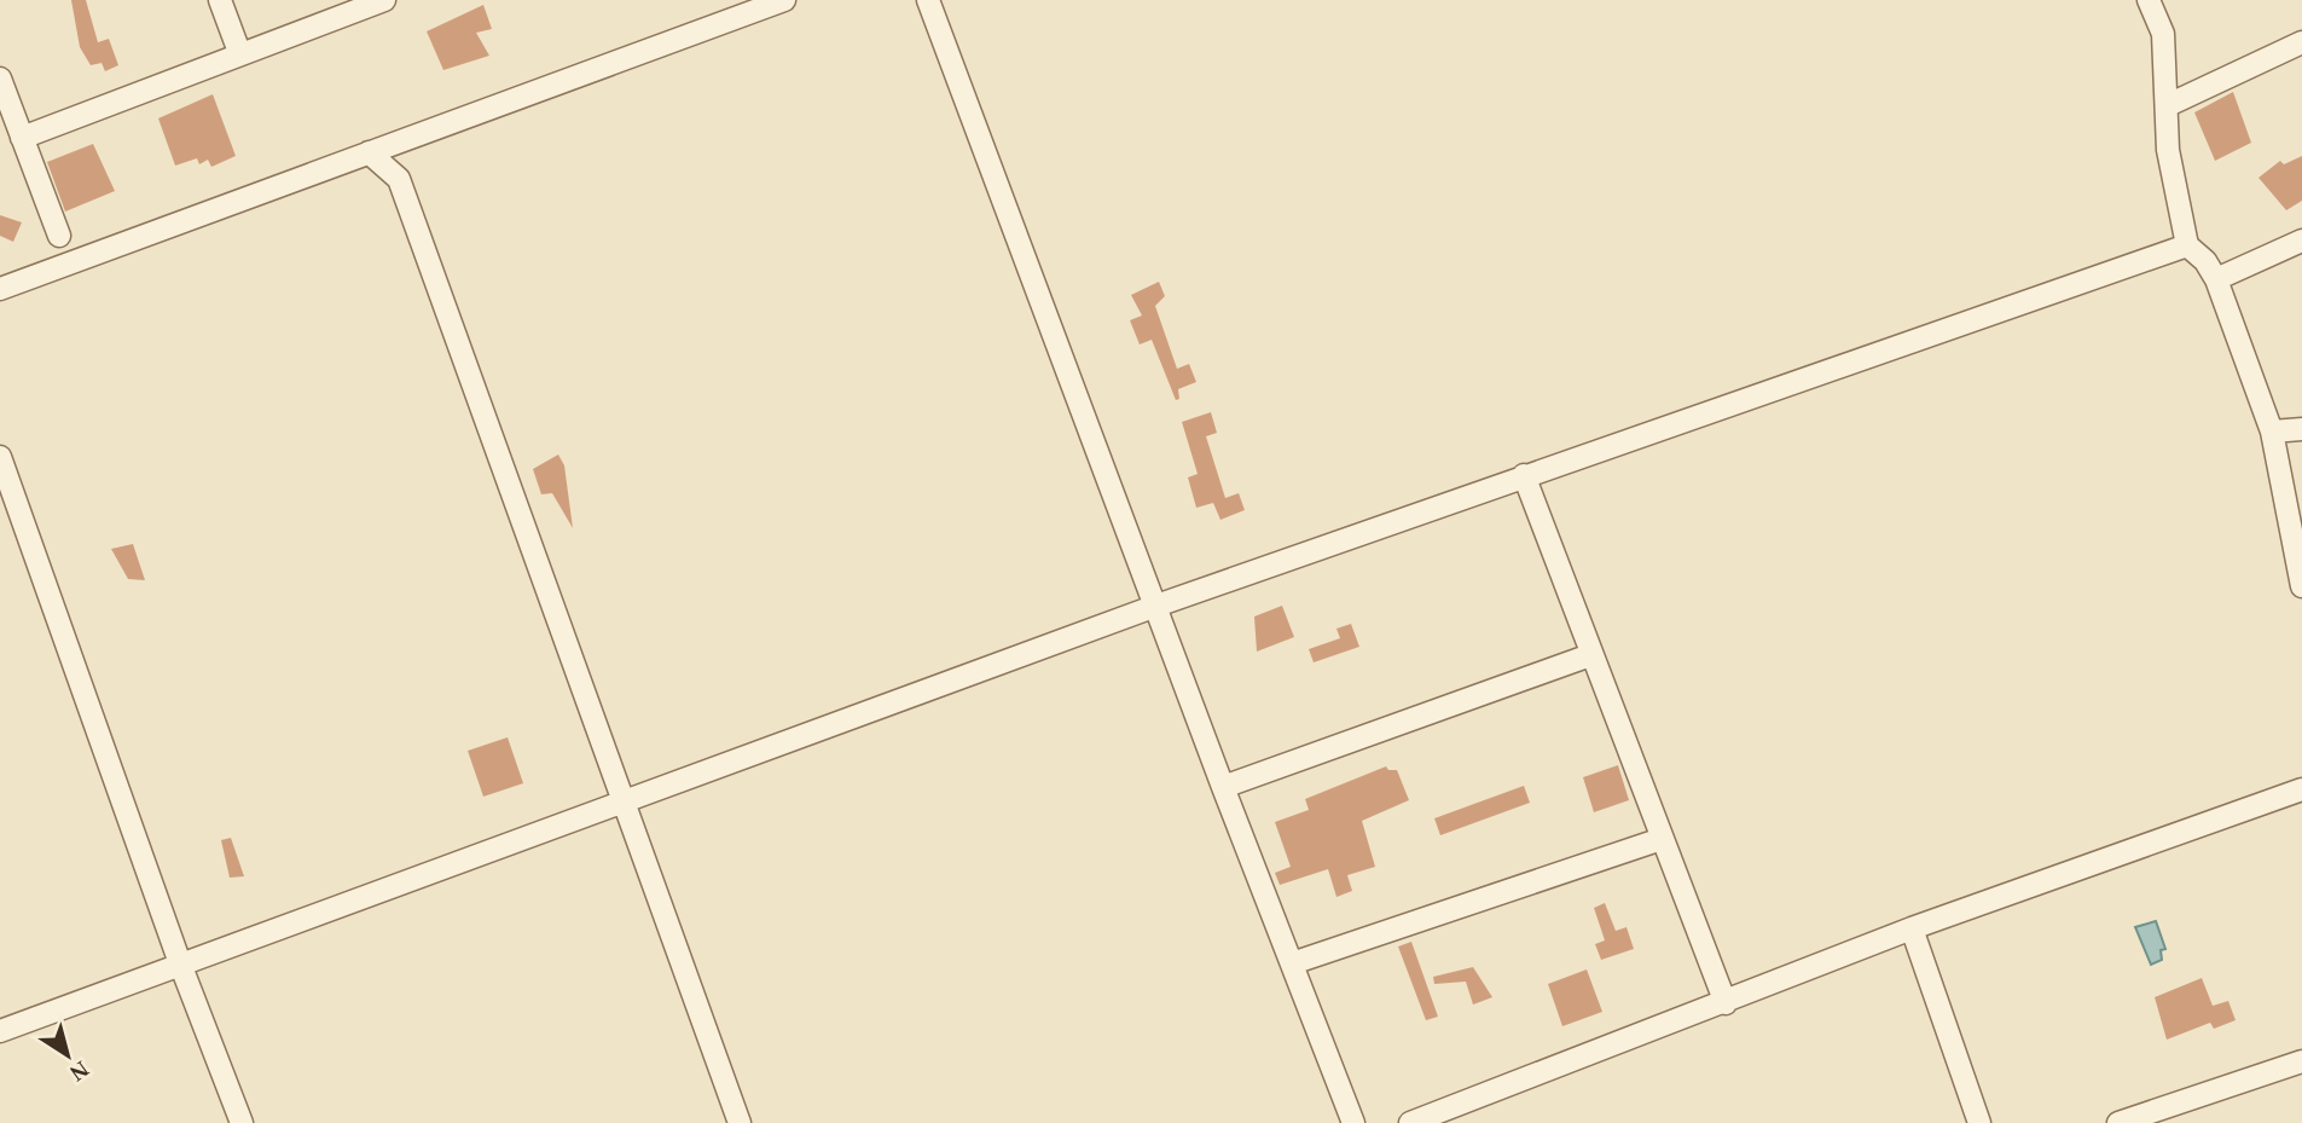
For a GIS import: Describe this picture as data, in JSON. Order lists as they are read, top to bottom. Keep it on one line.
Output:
{"north":"bottom right"}
